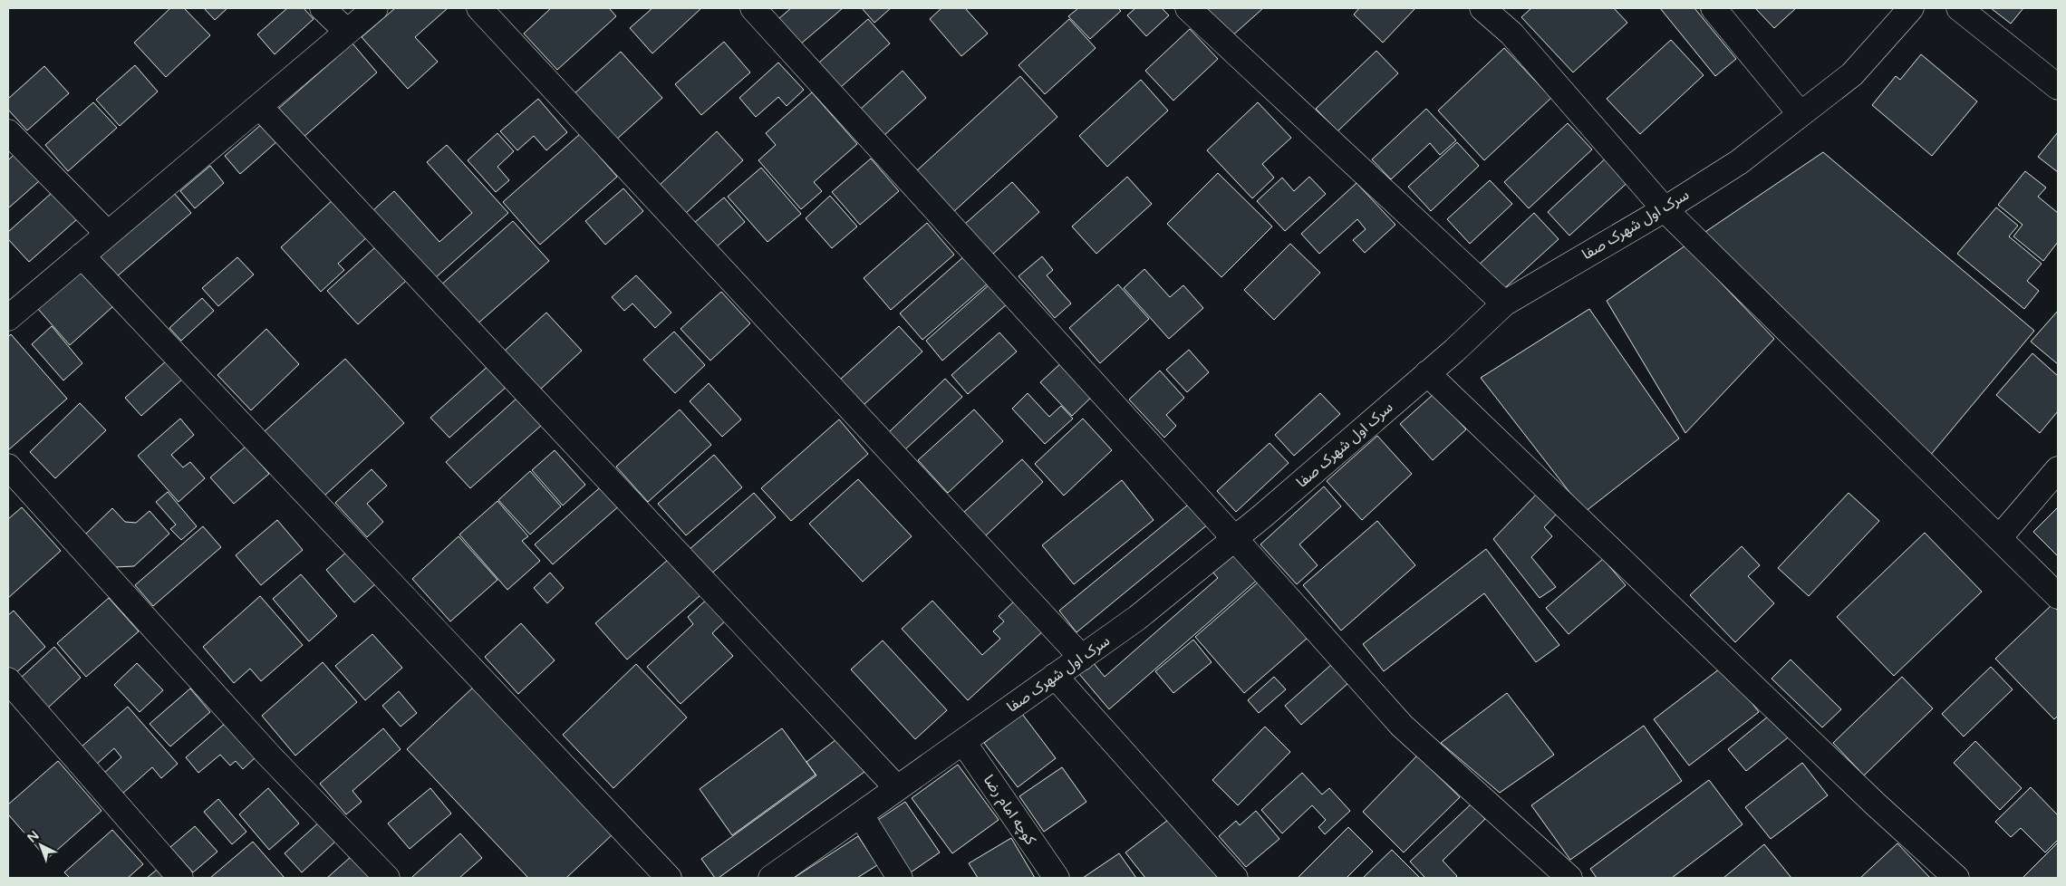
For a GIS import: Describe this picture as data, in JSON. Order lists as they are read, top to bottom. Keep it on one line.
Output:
{"streets":{"street":["سرک اول شهرک صفا","کوچه امام رضا"]},"crossings":[["سرک اول شهرک صفا","کوچه امام رضا"]],"north":"top left"}
